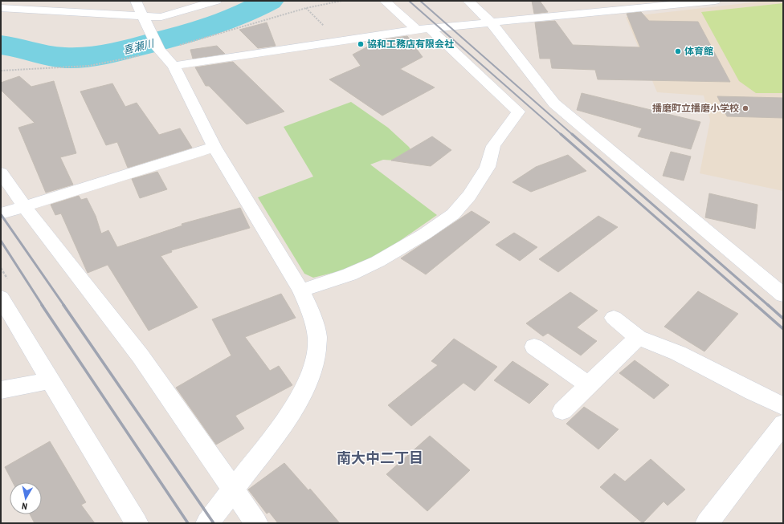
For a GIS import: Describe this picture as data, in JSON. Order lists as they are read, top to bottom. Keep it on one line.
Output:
{"districts":["南大中二丁目"],"water":["喜瀬川"],"places":["協和工務店有限会社","体育館","播磨町立播磨小学校"],"north":"bottom"}
